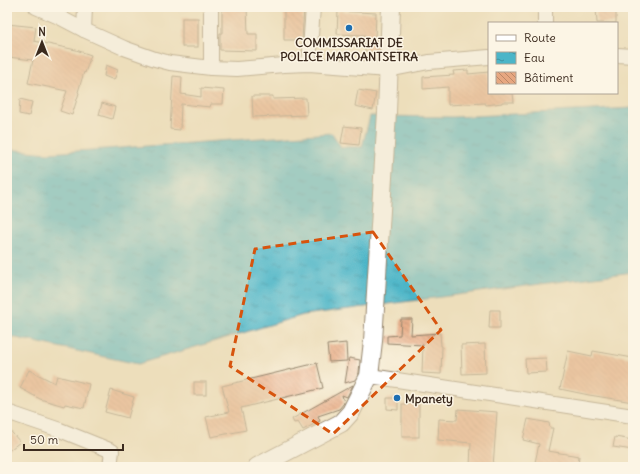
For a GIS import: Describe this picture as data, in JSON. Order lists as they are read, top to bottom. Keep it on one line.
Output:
{"places":["COMMISSARIAT DE POLICE MAROANTSETRA","Mpanety"],"legend":["Route","Eau","Bâtiment"],"scale_bar":"50 m","north":"top"}
